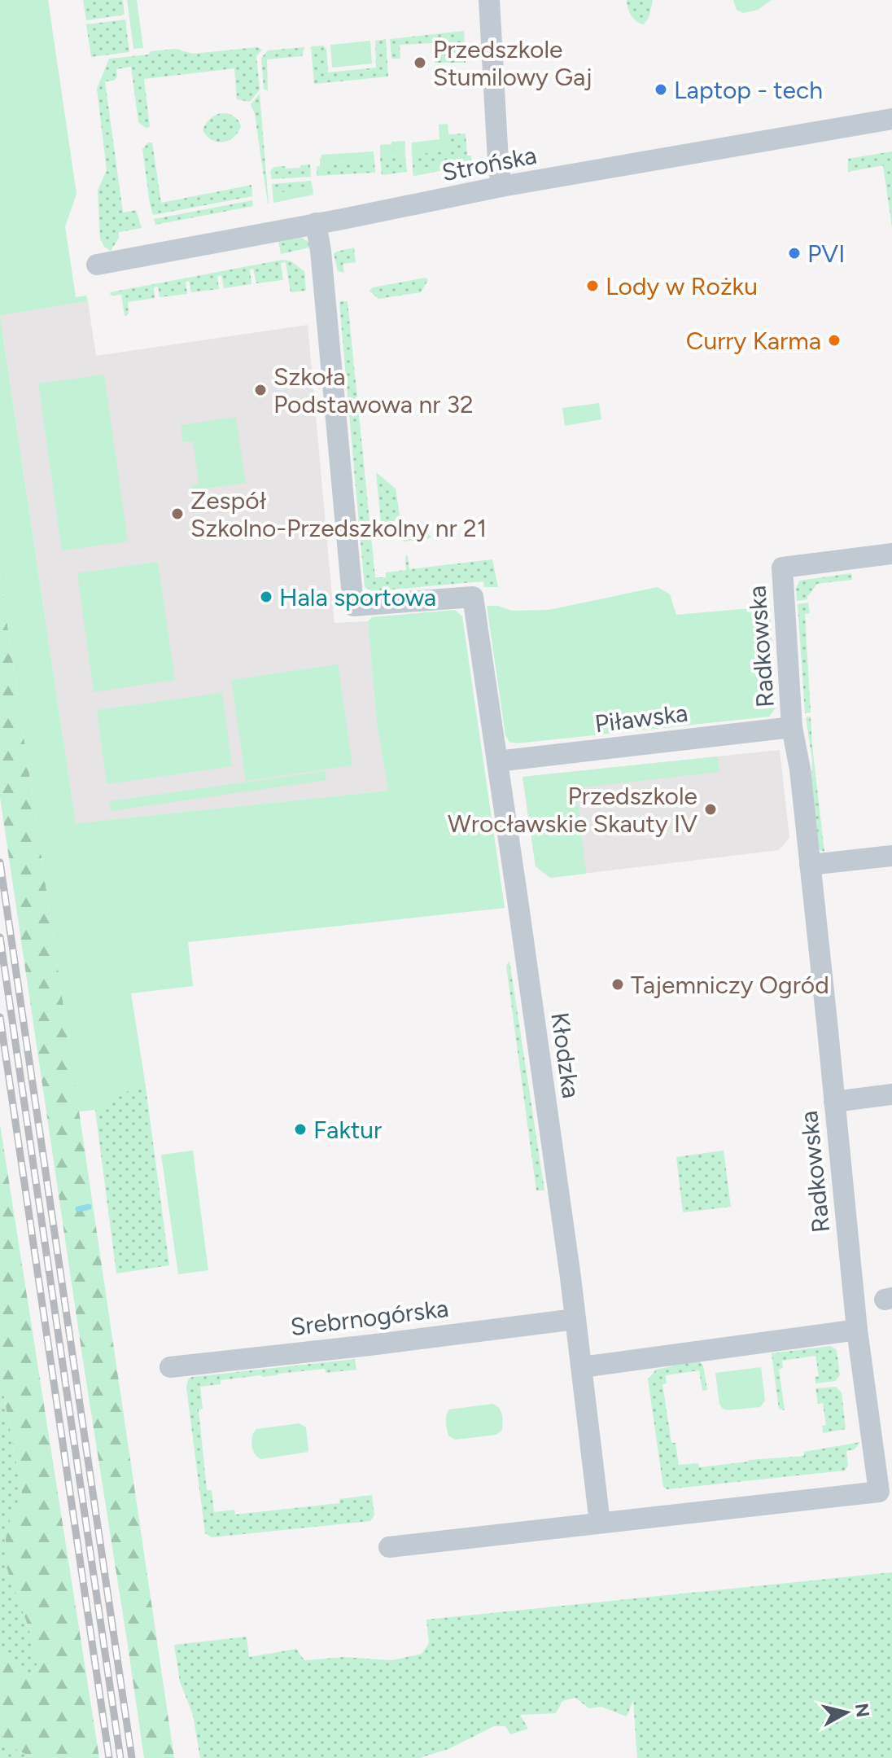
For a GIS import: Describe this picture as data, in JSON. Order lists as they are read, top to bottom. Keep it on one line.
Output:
{"streets":{"street":["Strońska","Radkowska","Piławska","Kłodzka","Srebrnogórska"]},"crossings":[["Strońska","Kłodzka"],["Radkowska","Piławska"],["Radkowska","Kłodzka"],["Piławska","Kłodzka"],["Kłodzka","Srebrnogórska"]],"places":["Przedszkole Stumilowy Gaj","Laptop - tech","PVI","Lody w Rożku","Curry Karma","Szkoła Podstawowa nr 32","Zespół Szkolno-Przedszkolny nr 21","Hala sportowa","Przedszkole Wrocławskie Skauty IV","Tajemniczy Ogród","Faktur"],"north":"right"}
